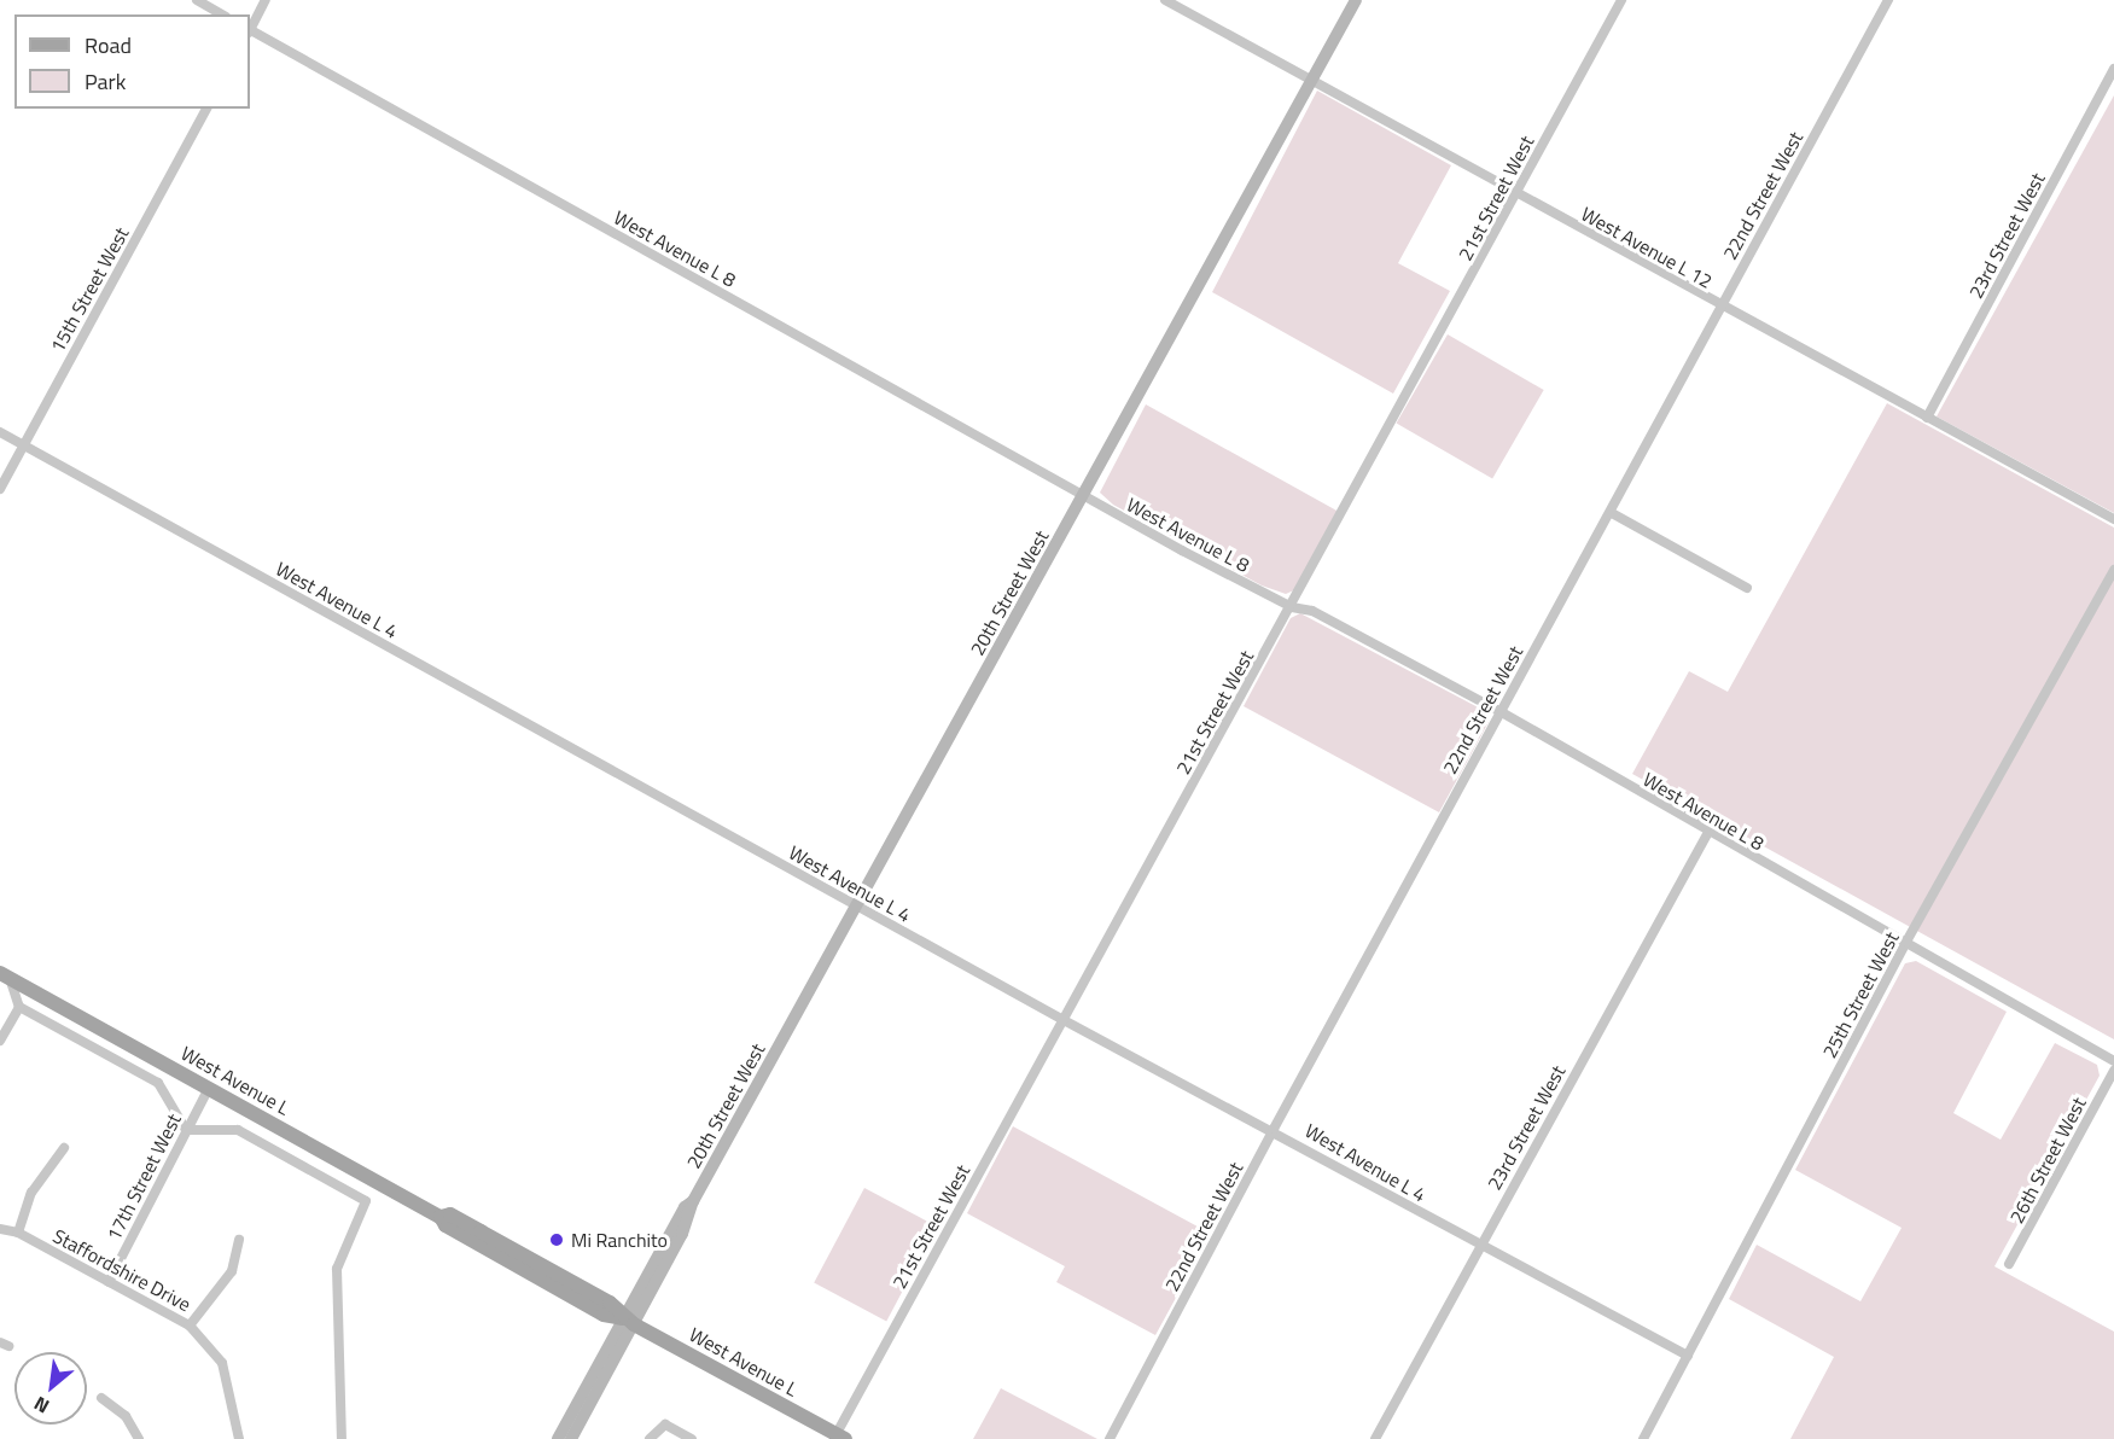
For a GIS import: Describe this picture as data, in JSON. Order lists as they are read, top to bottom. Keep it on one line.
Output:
{"streets":{"main road":["20th Street West","West Avenue L"],"street":["22nd Street West","21st Street West","23rd Street West","West Avenue L 12","West Avenue L 8","15th Street West","West Avenue L 4","25th Street West","26th Street West","17th Street West","Staffordshire Drive"]},"crossings":[["22nd Street West","West Avenue L 12"],["22nd Street West","West Avenue L 8"],["22nd Street West","West Avenue L 4"],["21st Street West","West Avenue L 12"],["21st Street West","West Avenue L 8"],["21st Street West","West Avenue L 4"],["21st Street West","West Avenue L"],["23rd Street West","West Avenue L 12"],["23rd Street West","West Avenue L 8"],["23rd Street West","West Avenue L 4"],["West Avenue L 12","20th Street West"],["West Avenue L 8","20th Street West"],["West Avenue L 8","25th Street West"],["15th Street West","West Avenue L 4"],["20th Street West","West Avenue L 4"],["20th Street West","West Avenue L"],["West Avenue L 4","25th Street West"],["West Avenue L","17th Street West"],["17th Street West","Staffordshire Drive"]],"places":["Mi Ranchito"],"legend":["Road","Park"],"north":"bottom left"}
